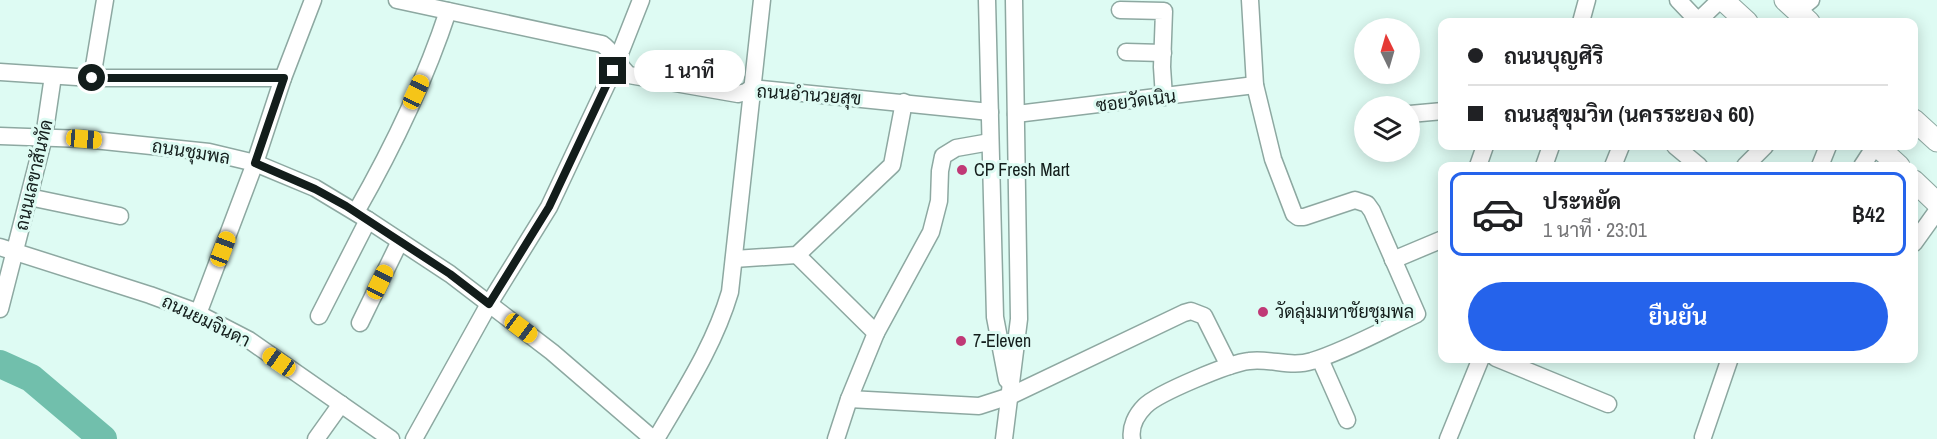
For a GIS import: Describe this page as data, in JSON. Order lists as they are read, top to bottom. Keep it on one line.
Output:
{"streets":{"street":["ถนนอำนวยสุข","ซอยวัดเนิน","ถนนชุมพล","ถนนเลขาสันทัด","ถนนยมจินดา"]},"crossings":[["ถนนชุมพล","ถนนเลขาสันทัด"],["ถนนเลขาสันทัด","ถนนยมจินดา"]],"places":["CP Fresh Mart","วัดลุ่มมหาชัยชุมพล","7-Eleven"],"north":"top","page":{"banner":["ถนนบุญศิริ","ถนนสุขุมวิท (นครระยอง 60)"],"bubble":"1 นาที","list":[{"name":"ประหยัด","note":"1 นาที · 23:01","value":"฿42"}],"buttons":"ยืนยัน"}}
